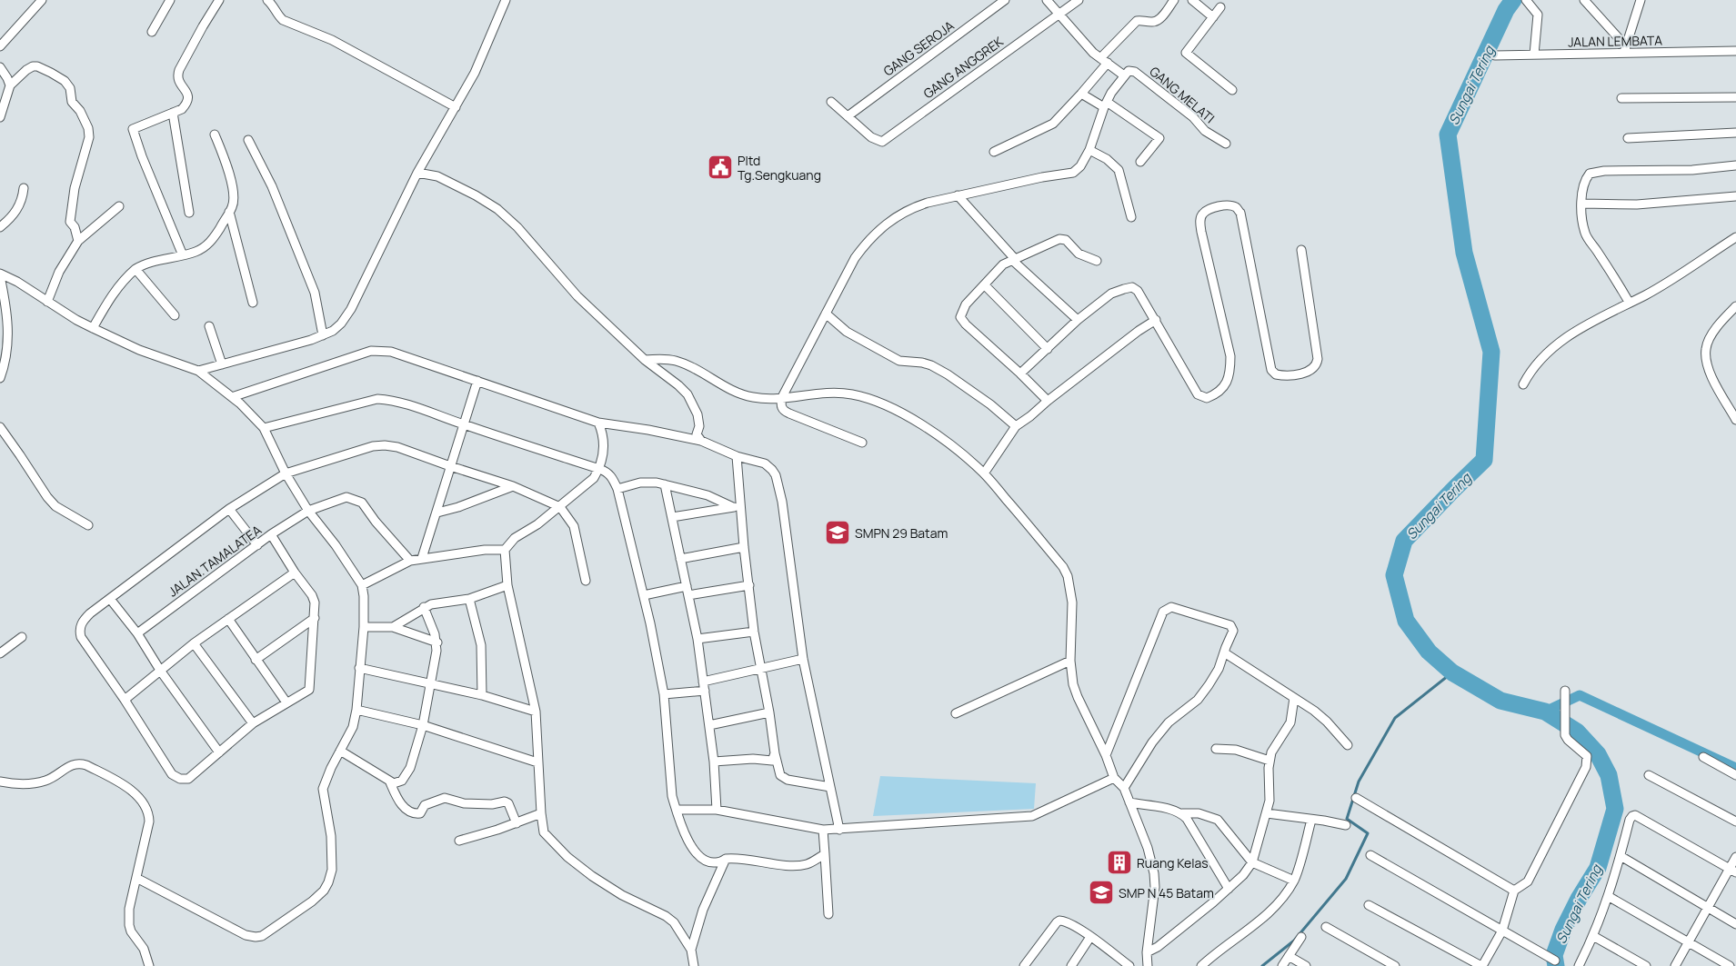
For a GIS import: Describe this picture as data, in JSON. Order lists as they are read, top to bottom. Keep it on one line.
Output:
{"streets":{"street":["JALAN LEMBATA","GANG SEROJA","GANG ANGGREK","GANG MELATI","JALAN.TAMALATEA"]},"crossings":[["GANG SEROJA","GANG ANGGREK"]],"water":["Sungai Tering"],"places":{"public building":["Pltd Tg.Sengkuang"],"school or university":["SMPN 29 Batam","SMP N 45 Batam"],"building":["Ruang Kelas"]}}
